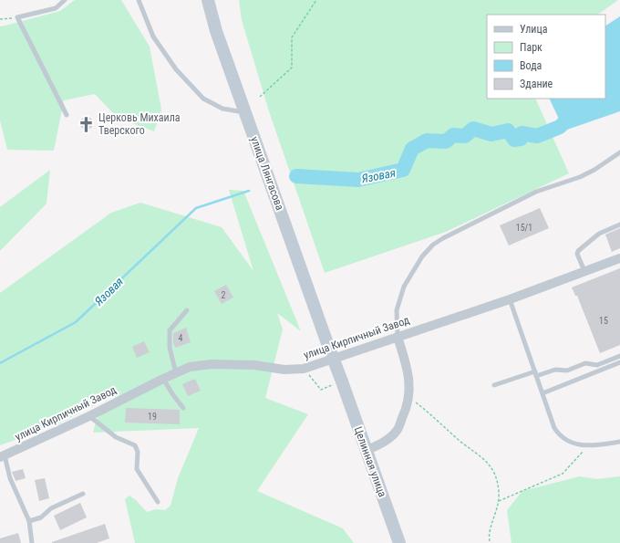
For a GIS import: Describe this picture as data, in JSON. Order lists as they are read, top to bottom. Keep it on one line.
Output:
{"streets":{"main road":["улица Лянгасова","Целинная улица"],"street":["улица Кирпичный Завод"]},"crossings":[["улица Лянгасова","Целинная улица"]],"water":["Язовая"],"places":{"church":["Церковь Михаила Тверского"]},"house_numbers":["15/1","2","15","4","19"],"legend":["Улица","Парк","Вода","Здание"]}
